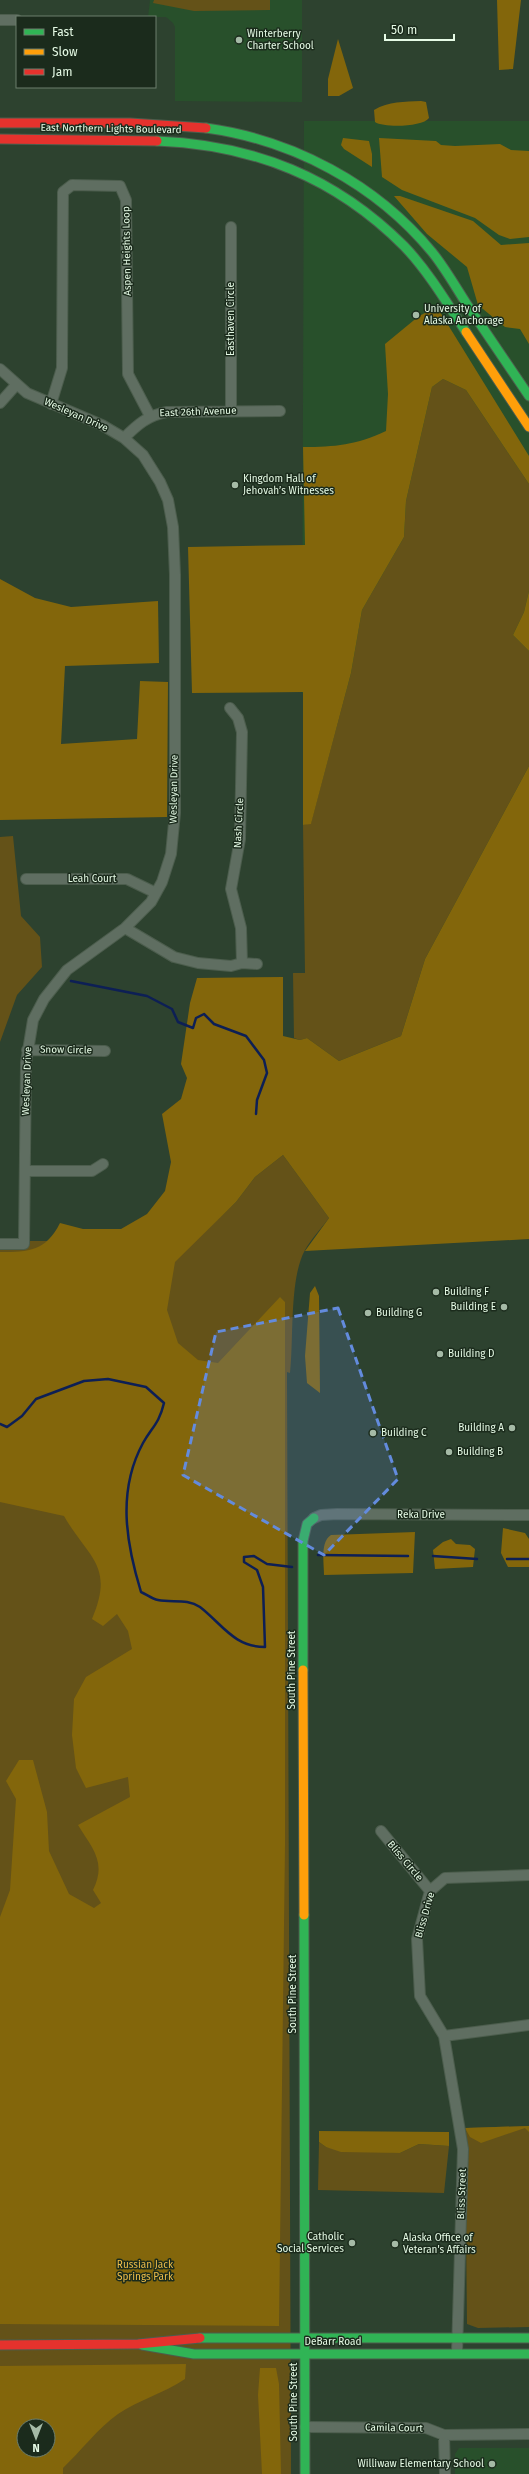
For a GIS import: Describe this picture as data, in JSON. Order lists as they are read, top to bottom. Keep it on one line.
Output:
{"streets":{"main road":["East Northern Lights Boulevard","South Pine Street","DeBarr Road"],"street":["Aspen Heights Loop","Easthaven Circle","East 26th Avenue","Wesleyan Drive","Nash Circle","Leah Court","Snow Circle","Reka Drive","Bliss Circle","Bliss Drive","Bliss Street","Camila Court"]},"crossings":[["Aspen Heights Loop","East 26th Avenue"],["Aspen Heights Loop","Wesleyan Drive"],["Easthaven Circle","East 26th Avenue"],["East 26th Avenue","Wesleyan Drive"],["Wesleyan Drive","Leah Court"],["Wesleyan Drive","Snow Circle"],["Reka Drive","South Pine Street"],["South Pine Street","DeBarr Road"],["South Pine Street","Camila Court"],["Bliss Circle","Bliss Drive"],["Bliss Drive","Bliss Street"],["Bliss Street","DeBarr Road"]],"parks":["Russian Jack Springs Park"],"places":["Winterberry Charter School","University of Alaska Anchorage","Kingdom Hall of Jehovah’s Witnesses","Building F","Building E","Building G","Building D","Building A","Building C","Building B","Catholic Social Services","Alaska Office of Veteran's Affairs","Williwaw Elementary School"],"legend":["Fast","Slow","Jam"],"scale_bar":"50 m","north":"bottom"}
